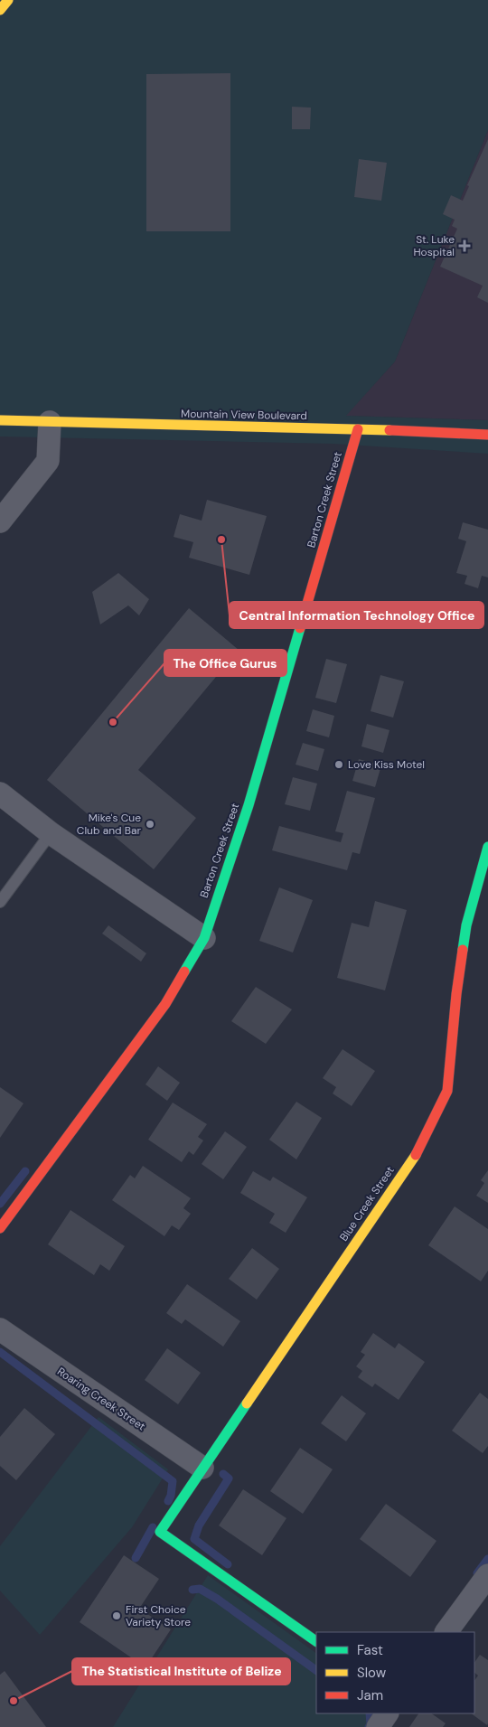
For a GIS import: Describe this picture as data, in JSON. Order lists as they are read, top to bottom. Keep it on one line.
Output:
{"streets":{"street":["Mountain View Boulevard","Barton Creek Street","Blue Creek Street","Roaring Creek Street"]},"crossings":[["Mountain View Boulevard","Barton Creek Street"],["Blue Creek Street","Roaring Creek Street"]],"places":{"health":["St. Luke Hospital"],"other":["Central Information Technology Office","The Office Gurus","Love Kiss Motel","Mike's Cue Club and Bar","First Choice Variety Store","The Statistical Institute of Belize"]},"legend":["Fast","Slow","Jam"]}
